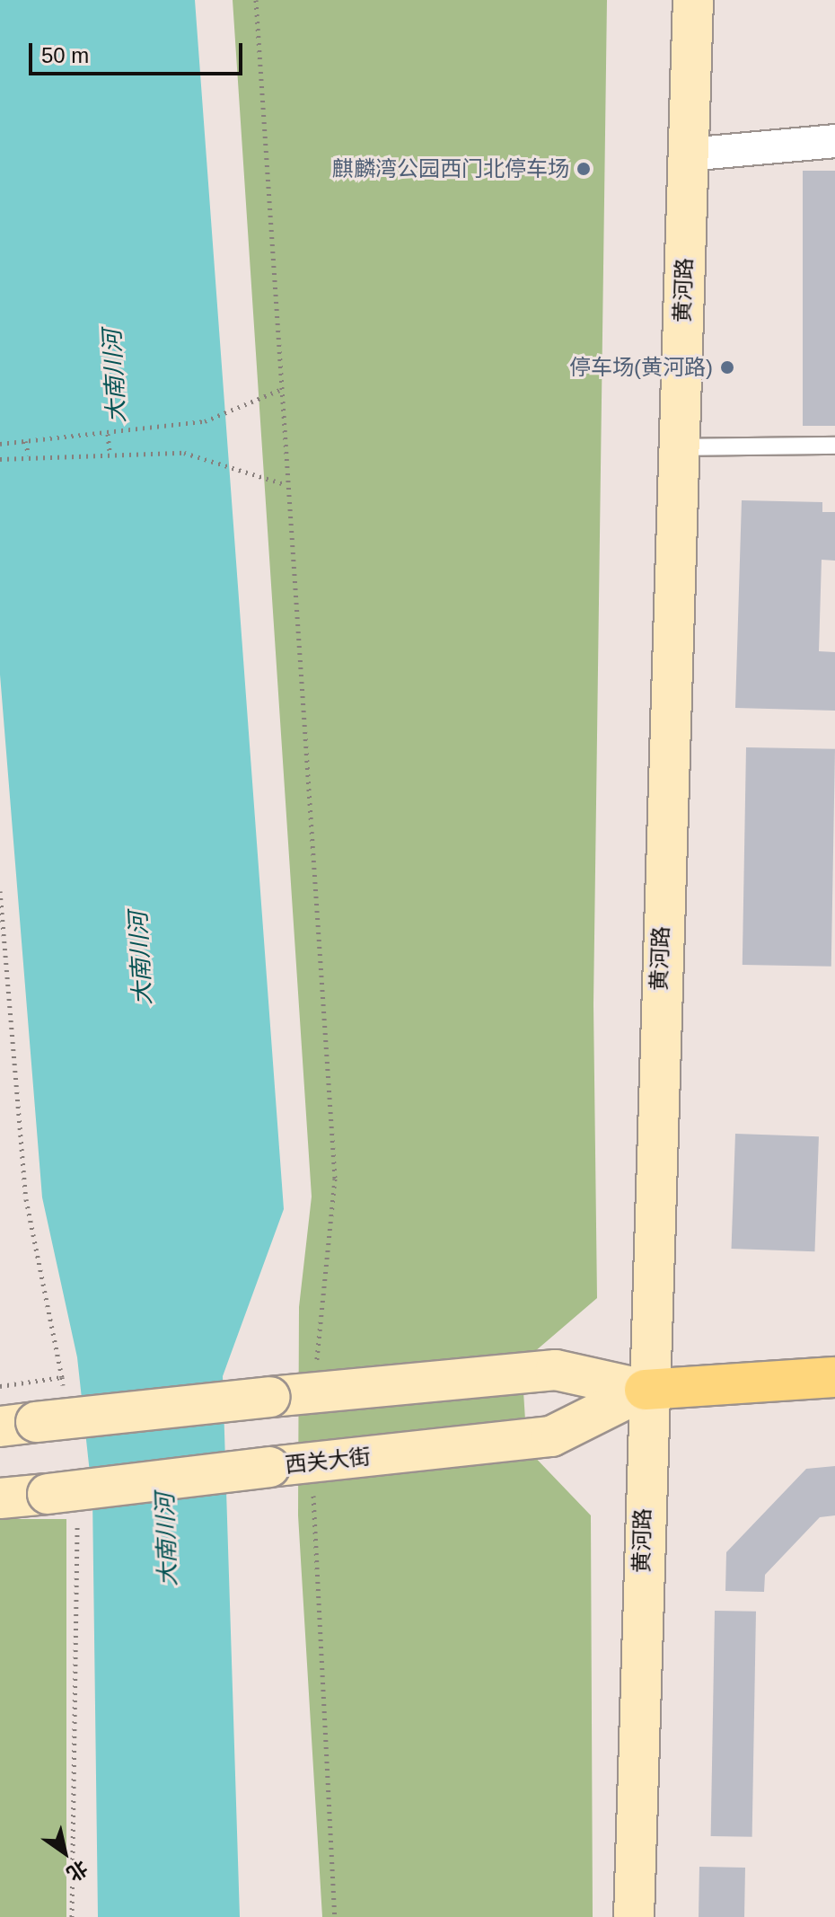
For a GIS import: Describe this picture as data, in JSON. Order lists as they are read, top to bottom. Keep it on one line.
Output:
{"streets":{"main road":["黄河路","西关大街"]},"crossings":[["黄河路","西关大街"]],"water":["大南川河"],"places":["麒麟湾公园西门北停车场","停车场(黄河路)"],"scale_bar":"50 m","north":"bottom right"}
